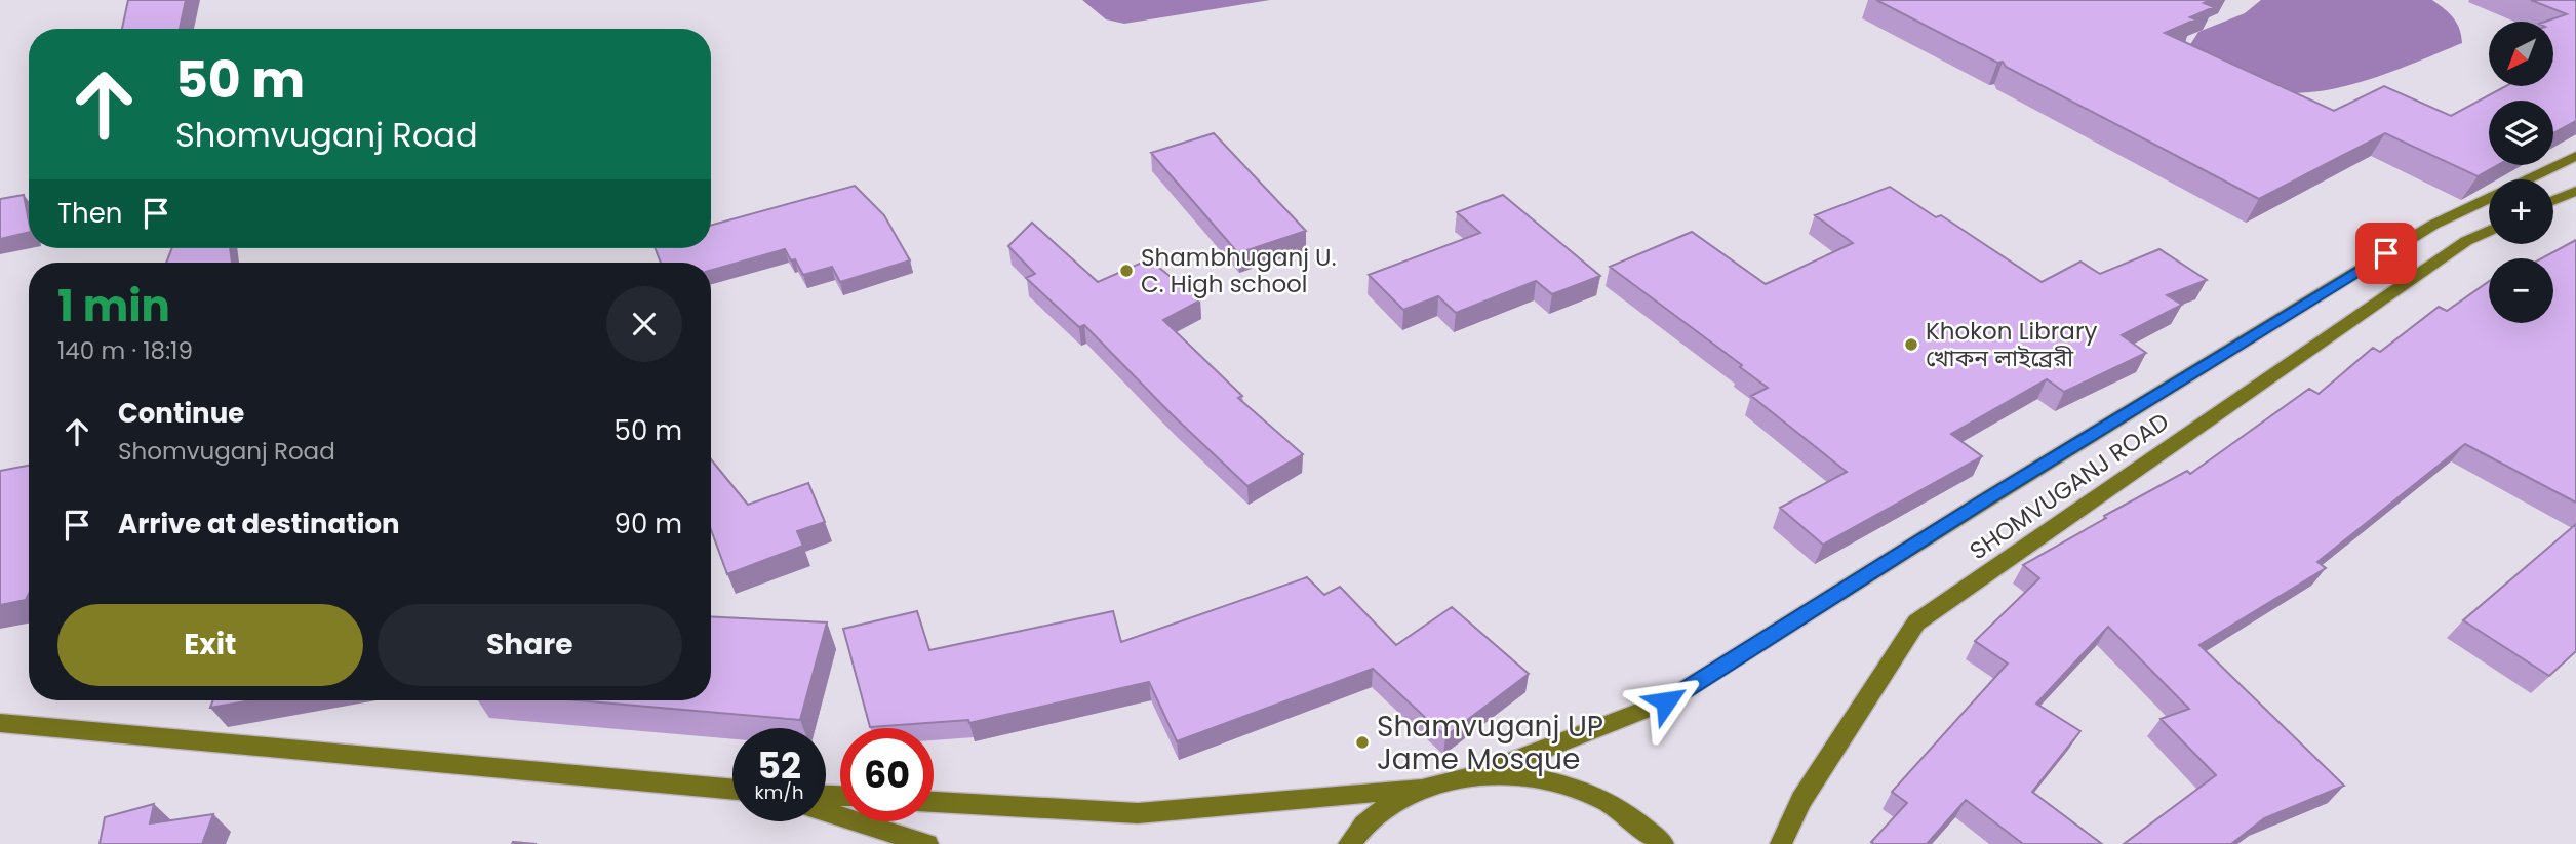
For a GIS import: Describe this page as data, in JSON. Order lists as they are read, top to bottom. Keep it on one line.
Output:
{"streets":{"main road":["SHOMVUGANJ ROAD"]},"places":["Shambhuganj U. C. High school","Khokon Library খোকন লাইব্রেরী","Shamvuganj UP Jame Mosque"],"north":"bottom left","page":{"map_buttons":["+","−"],"turn":["50 m","Shomvuganj Road"],"then":"Then","heading":["1 min","140 m · 18:19"],"list":[{"name":"Continue","note":"Shomvuganj Road","value":"50 m"},{"name":"Arrive at destination","value":"90 m"}],"buttons":["Exit","Share"],"speed":"52 km/h","limit":"60"}}
